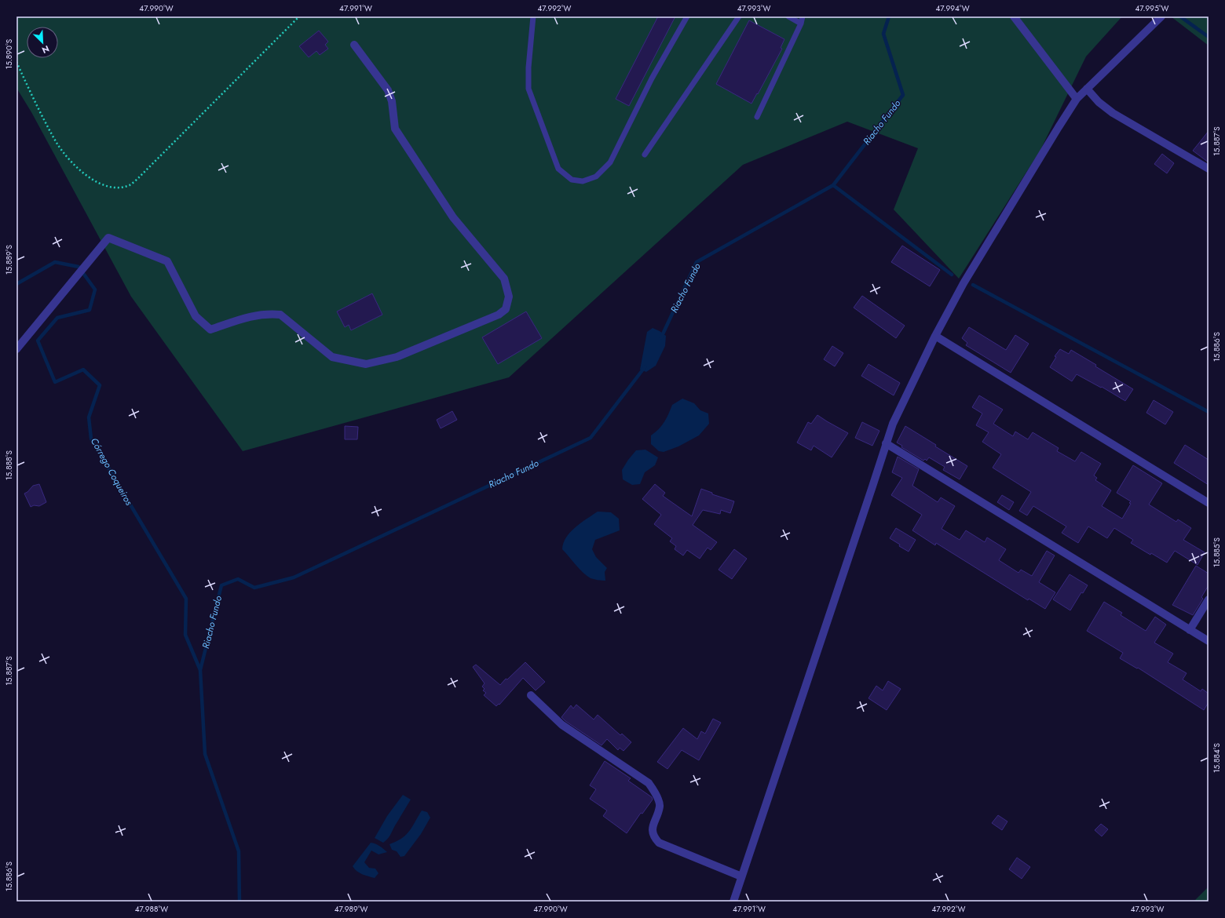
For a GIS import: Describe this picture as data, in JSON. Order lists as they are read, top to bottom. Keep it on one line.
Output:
{"water":["Riacho Fundo","Córrego Coqueiros"],"north":"bottom right","coordinates":["47.990°W","47.991°W","47.992°W","47.993°W","47.994°W","47.995°W","15.890°S","15.887°S","15.889°S","15.886°S","15.888°S","15.885°S","15.884°S","47.988°W","47.989°W"]}
